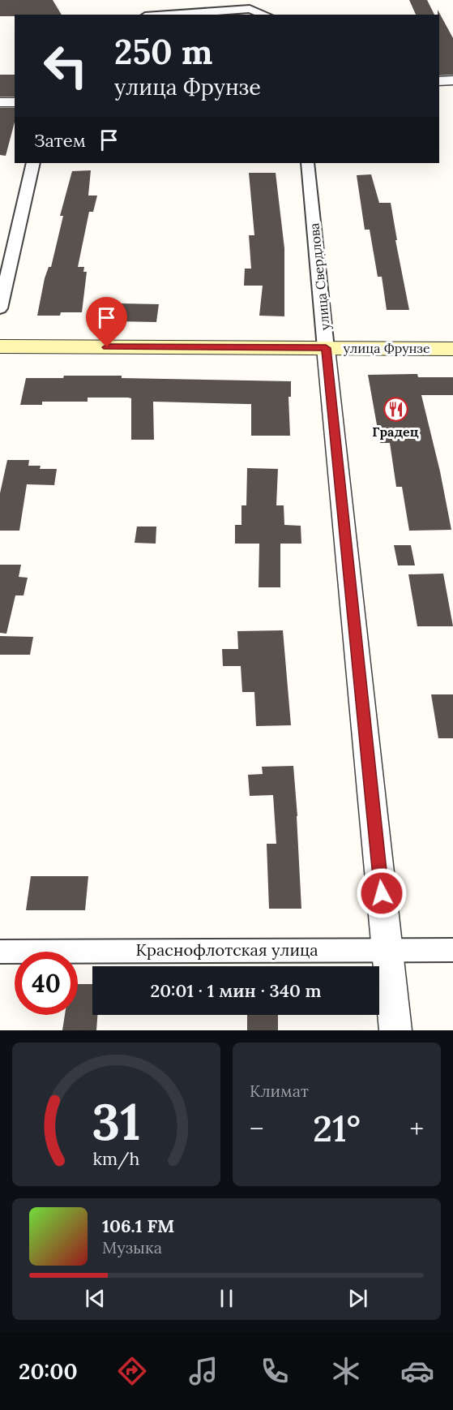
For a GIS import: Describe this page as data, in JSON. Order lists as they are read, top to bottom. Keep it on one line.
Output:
{"streets":{"main road":["улица Фрунзе"],"street":["улица Свердлова","Краснофлотская улица"]},"crossings":[["улица Свердлова","улица Фрунзе"],["улица Свердлова","Краснофлотская улица"]],"places":{"restaurant":["Градец"]},"page":{"turn":["250 m","улица Фрунзе"],"then":"Затем","limit":"40","trip":"20:01 · 1 мин · 340 m","tile":"Климат","heat":["−","21°","+"],"song":["106.1 FM","Музыка"],"tabs":"20:00","gauge":["31","km/h"]}}
